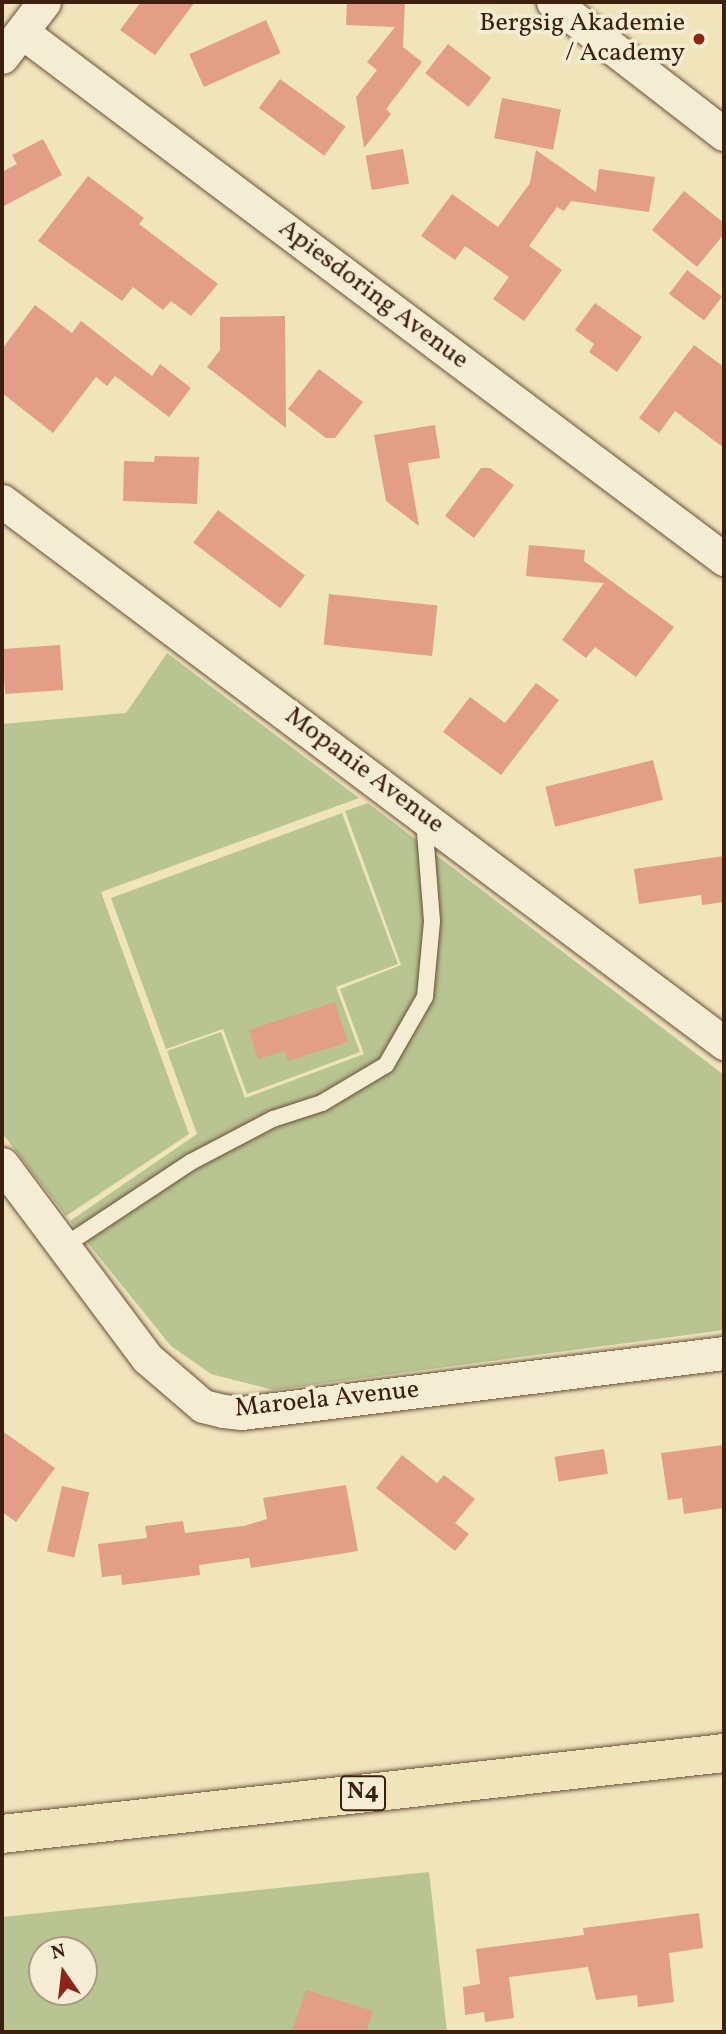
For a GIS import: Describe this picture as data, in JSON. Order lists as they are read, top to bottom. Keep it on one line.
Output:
{"streets":{"highway":["N4"],"street":["Apiesdoring Avenue","Mopanie Avenue","Maroela Avenue"]},"places":["Bergsig Akademie / Academy"],"north":"top"}
